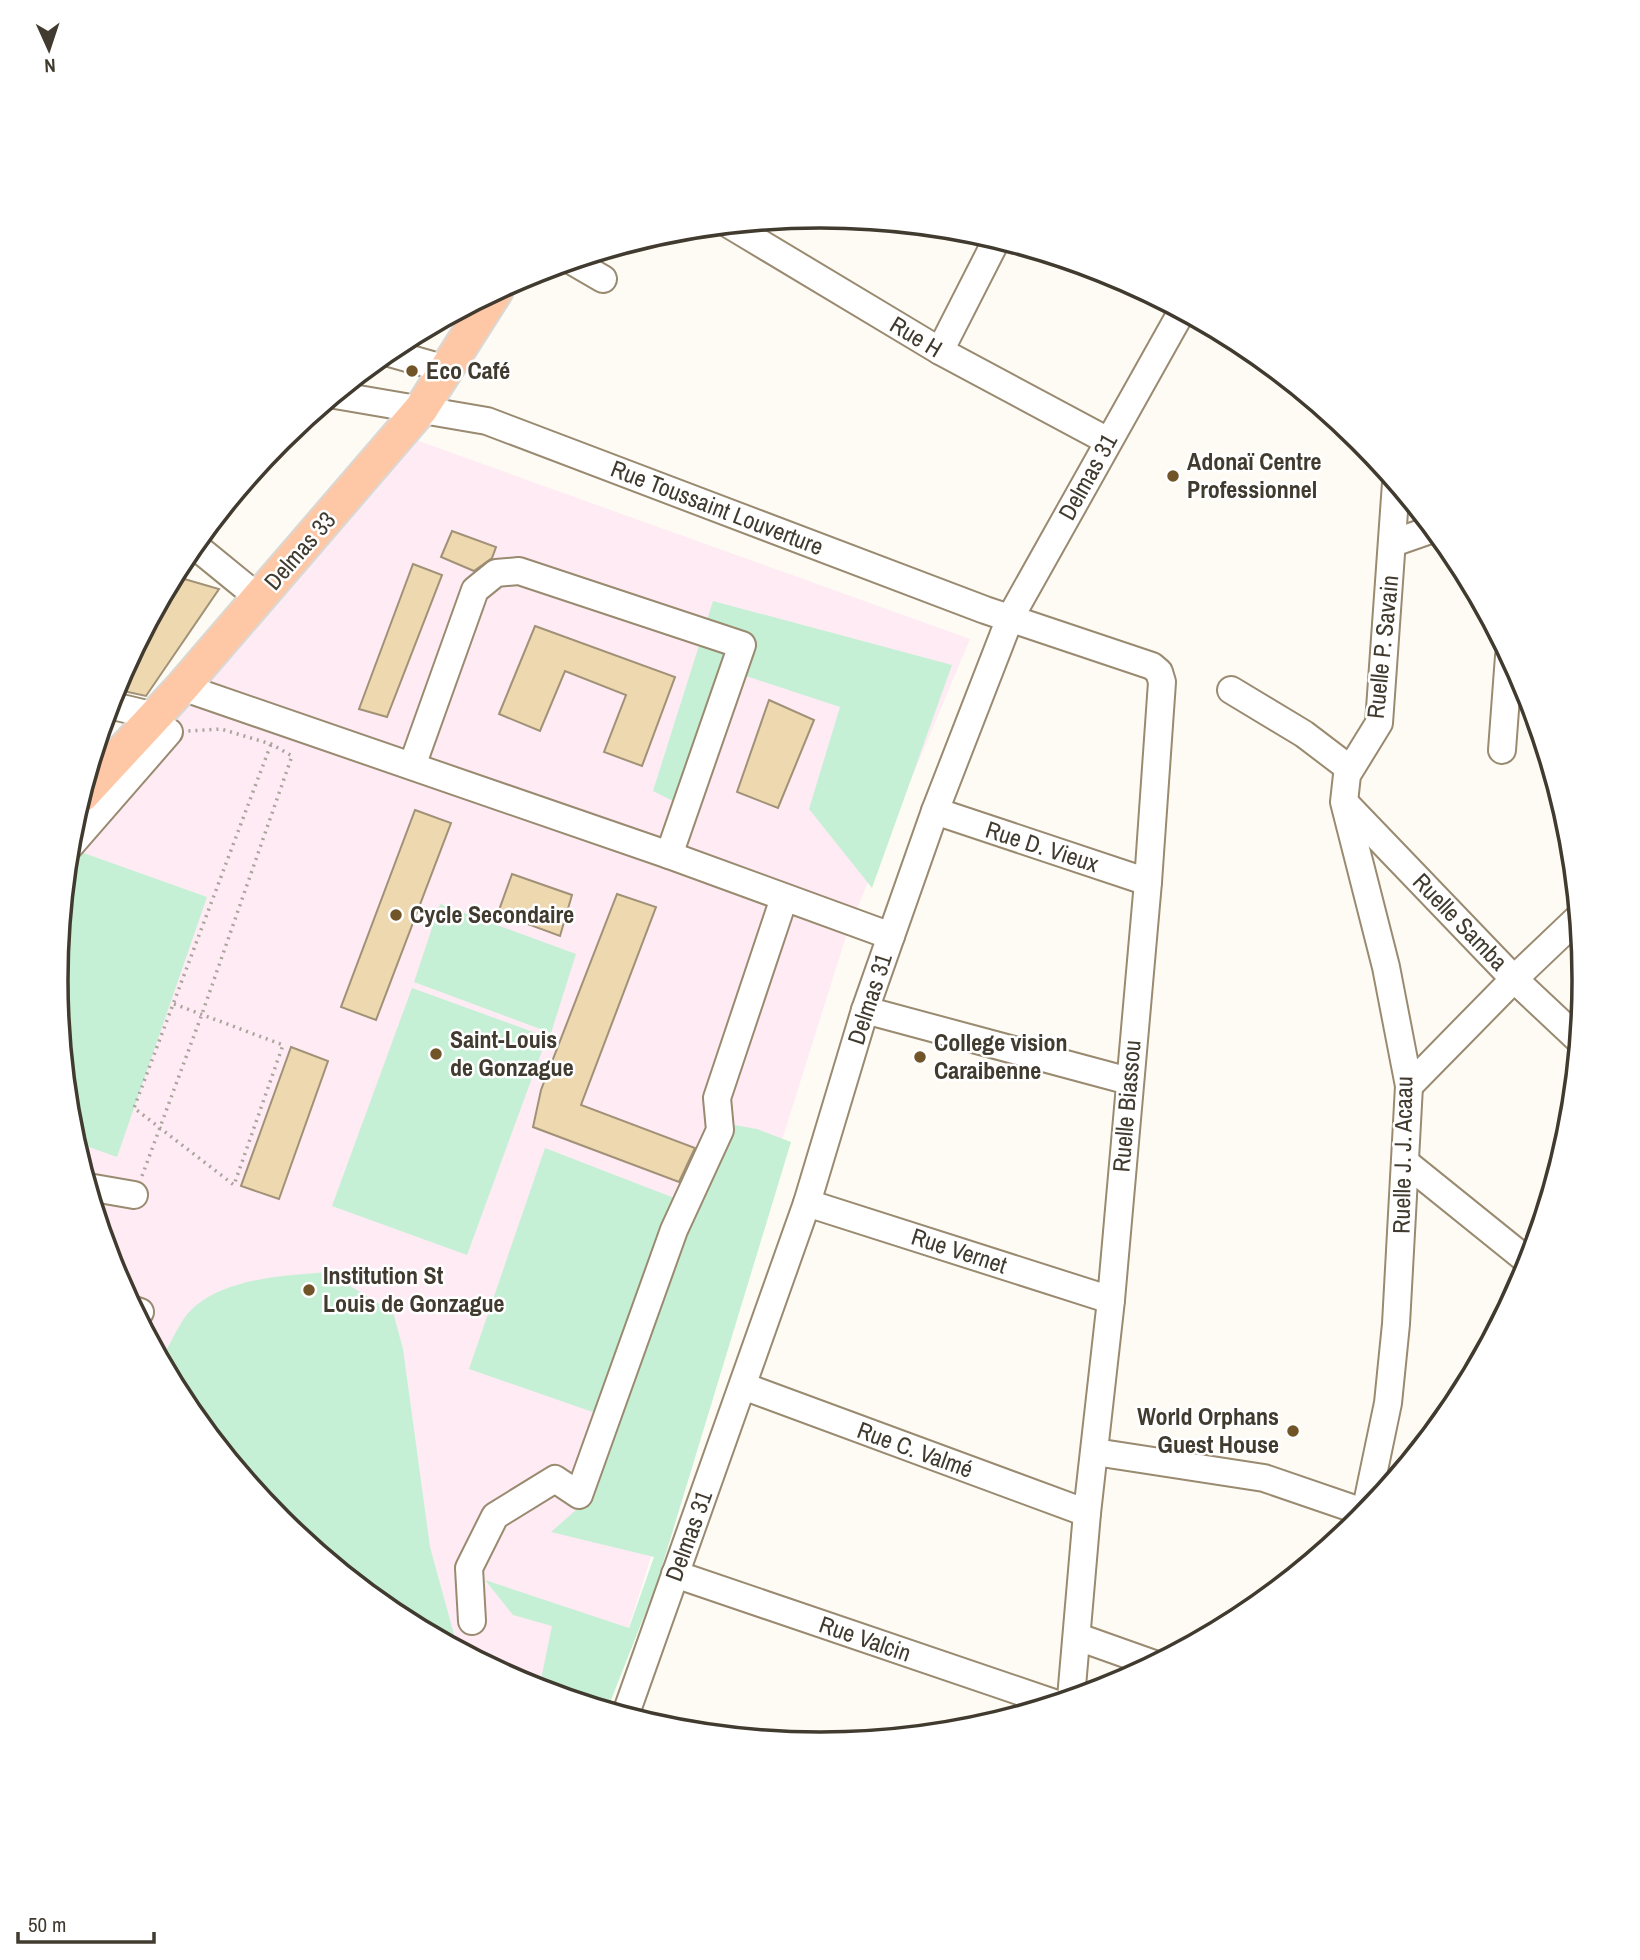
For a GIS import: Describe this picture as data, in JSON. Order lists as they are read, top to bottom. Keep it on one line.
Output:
{"streets":{"main road":["Delmas 33"],"street":["Rue H","Delmas 31","Rue Toussaint Louverture","Ruelle P. Savain","Rue D. Vieux","Ruelle Samba","Ruelle Biassou","Ruelle J. J. Acaau","Rue Vernet","Rue C. Valmé","Rue Valcin"]},"crossings":[["Rue H","Delmas 31"],["Delmas 31","Rue Toussaint Louverture"],["Delmas 31","Rue D. Vieux"],["Delmas 31","Ruelle Biassou"],["Delmas 31","Rue Vernet"],["Delmas 31","Rue C. Valmé"],["Delmas 31","Rue Valcin"],["Rue Toussaint Louverture","Delmas 33"],["Rue Toussaint Louverture","Ruelle Biassou"],["Ruelle P. Savain","Ruelle Samba"],["Ruelle P. Savain","Ruelle J. J. Acaau"],["Rue D. Vieux","Ruelle Biassou"],["Ruelle Samba","Ruelle J. J. Acaau"],["Ruelle Biassou","Rue Vernet"],["Ruelle Biassou","Rue C. Valmé"]],"places":["Eco Café","Adonaï Centre Professionnel","Cycle Secondaire","Saint-Louis de Gonzague","College vision Caraibenne","Institution St Louis de Gonzague","World Orphans Guest House"],"scale_bar":"50 m","north":"bottom"}
